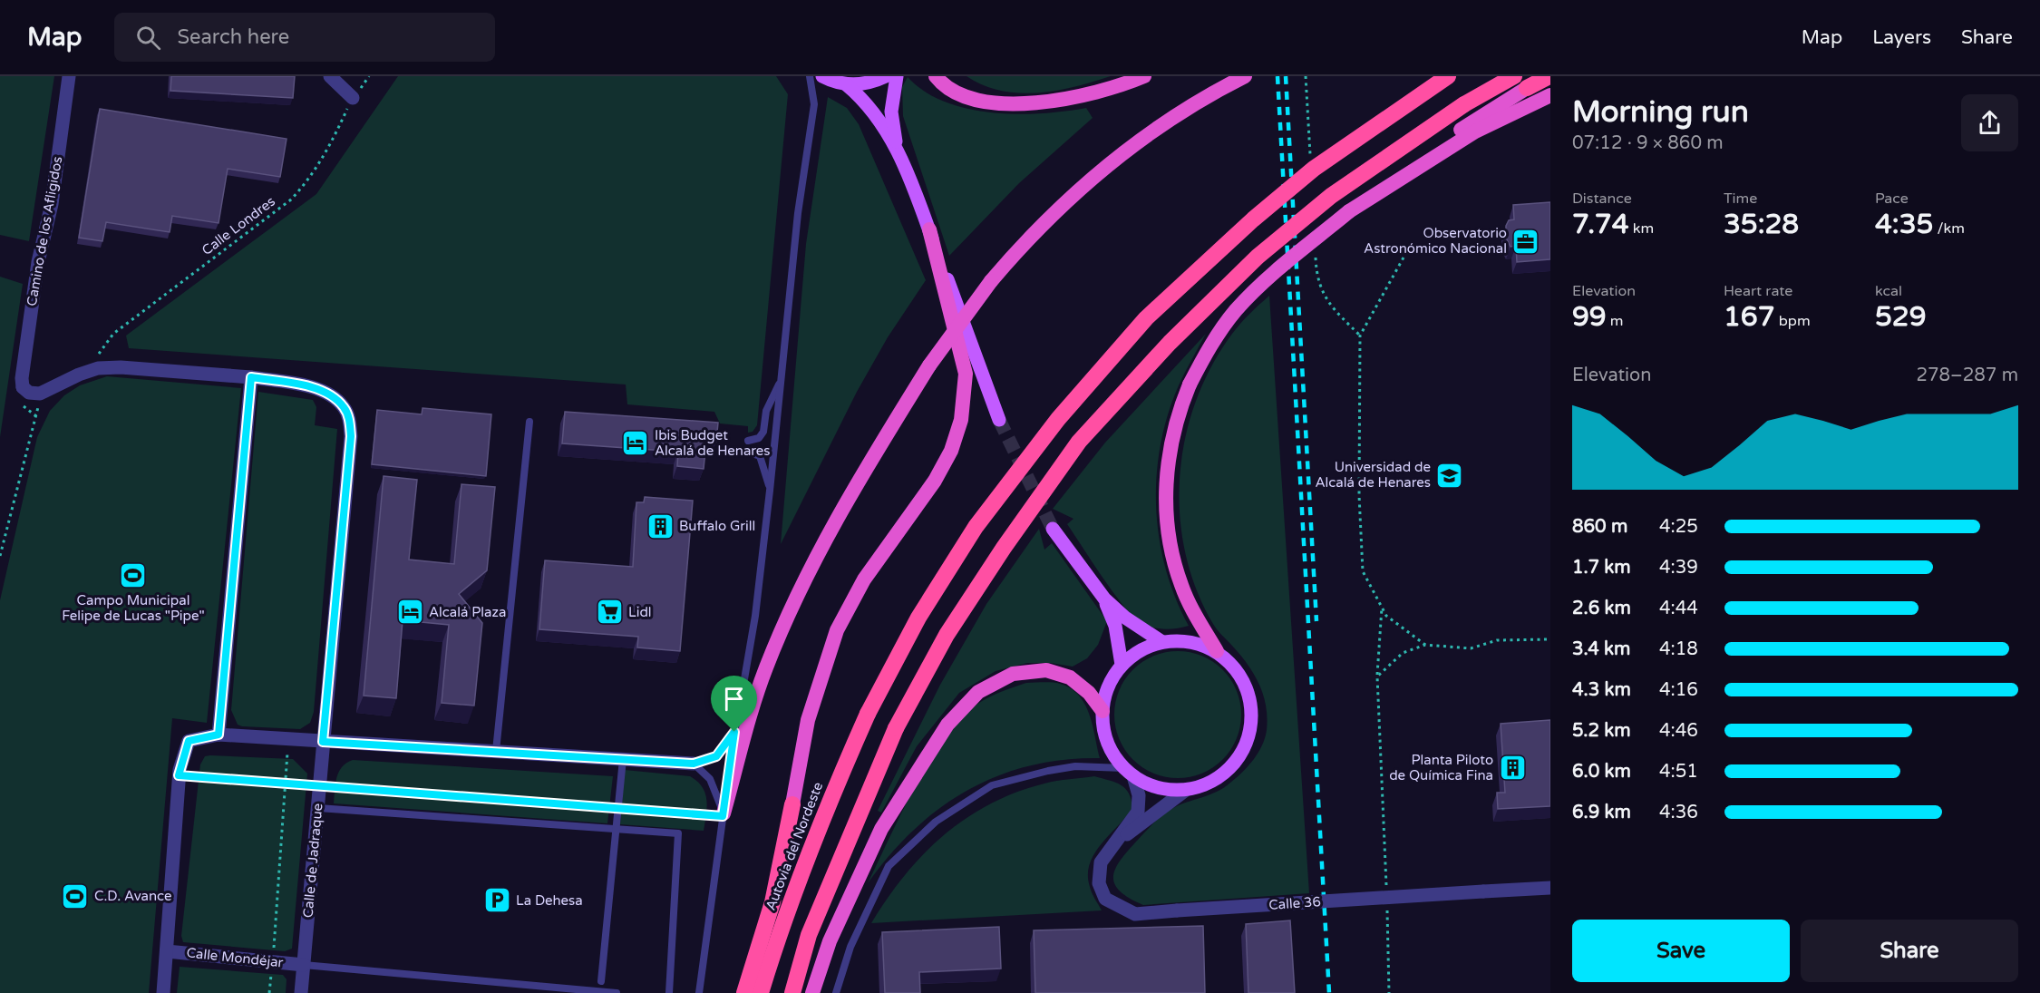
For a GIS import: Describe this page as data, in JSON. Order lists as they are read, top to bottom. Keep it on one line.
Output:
{"streets":{"highway":["Autovía del Nordeste"],"street":["Camino de los Afligidos","Calle de Jadraque","Calle 36","Calle Mondéjar"],"path":["Calle Londres"]},"crossings":[["Calle de Jadraque","Calle Mondéjar"]],"places":{"office":["Observatorio Astronómico Nacional"],"hotel":["Ibis Budget Alcalá de Henares","Alcalá Plaza"],"school or university":["Universidad de Alcalá de Henares"],"building":["Buffalo Grill","Planta Piloto de Química Fina"],"sports":["Campo Municipal Felipe de Lucas \"Pipe\"","C.D. Avance"],"supermarket":["Lidl"],"parking":["La Dehesa"]},"page":{"header":"Map","search":"Search here","nav":["Map","Layers","Share"],"heading":["Morning run","07:12 · 9 × 860 m"],"stats":[["Distance","7.74 km"],["Time","35:28"],["Pace","4:35 /km"],["Elevation","99 m"],["Heart rate","167 bpm"],["kcal","529"]],"chart":["Elevation","278–287 m"],"list":[{"name":"860 m","note":"4:25"},{"name":"1.7 km","note":"4:39"},{"name":"2.6 km","note":"4:44"},{"name":"3.4 km","note":"4:18"},{"name":"4.3 km","note":"4:16"},{"name":"5.2 km","note":"4:46"},{"name":"6.0 km","note":"4:51"},{"name":"6.9 km","note":"4:36"}],"buttons":["Save","Share"]}}
